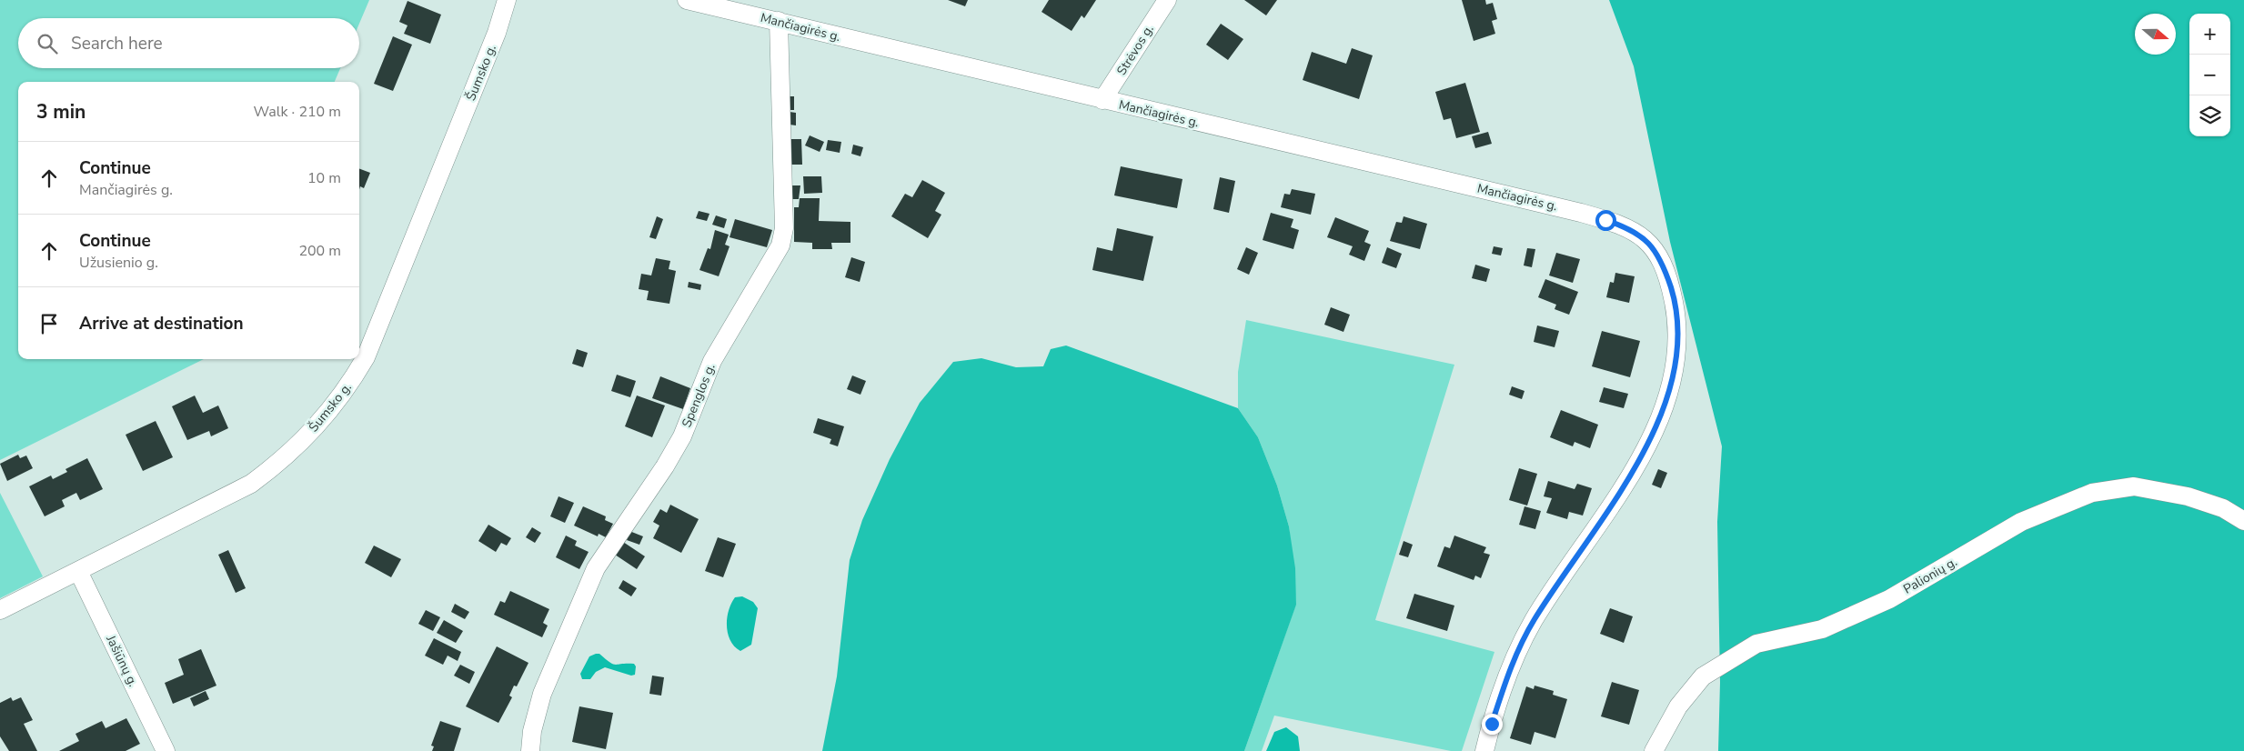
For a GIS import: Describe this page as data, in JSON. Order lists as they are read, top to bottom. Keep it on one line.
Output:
{"streets":{"street":["Mančiagirės g.","Strėvos g.","Šumsko g.","Spenglos g.","Palionių g.","Jašiūnų g."]},"crossings":[["Mančiagirės g.","Strėvos g."],["Mančiagirės g.","Spenglos g."],["Šumsko g.","Jašiūnų g."]],"north":"right","page":{"map_buttons":["+","−"],"search":"Search here","heading":["3 min","Walk · 210 m"],"list":[["Continue","Mančiagirės g.","10 m"],["Continue","Užusienio g.","200 m"],"Arrive at destination"]}}
